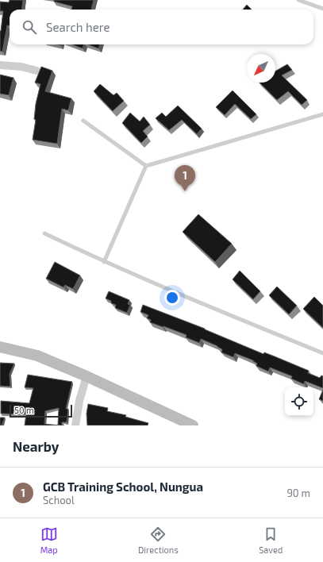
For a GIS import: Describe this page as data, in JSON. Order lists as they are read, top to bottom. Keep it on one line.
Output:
{"scale_bar":"50 m","north":"bottom left","page":{"search":"Search here","pins":"1","scale":"50 m","heading":"Nearby","list":[{"mark":"1","name":"GCB Training School, Nungua","note":"School","value":"90 m"}],"nav":["Map","Directions","Saved"]}}
